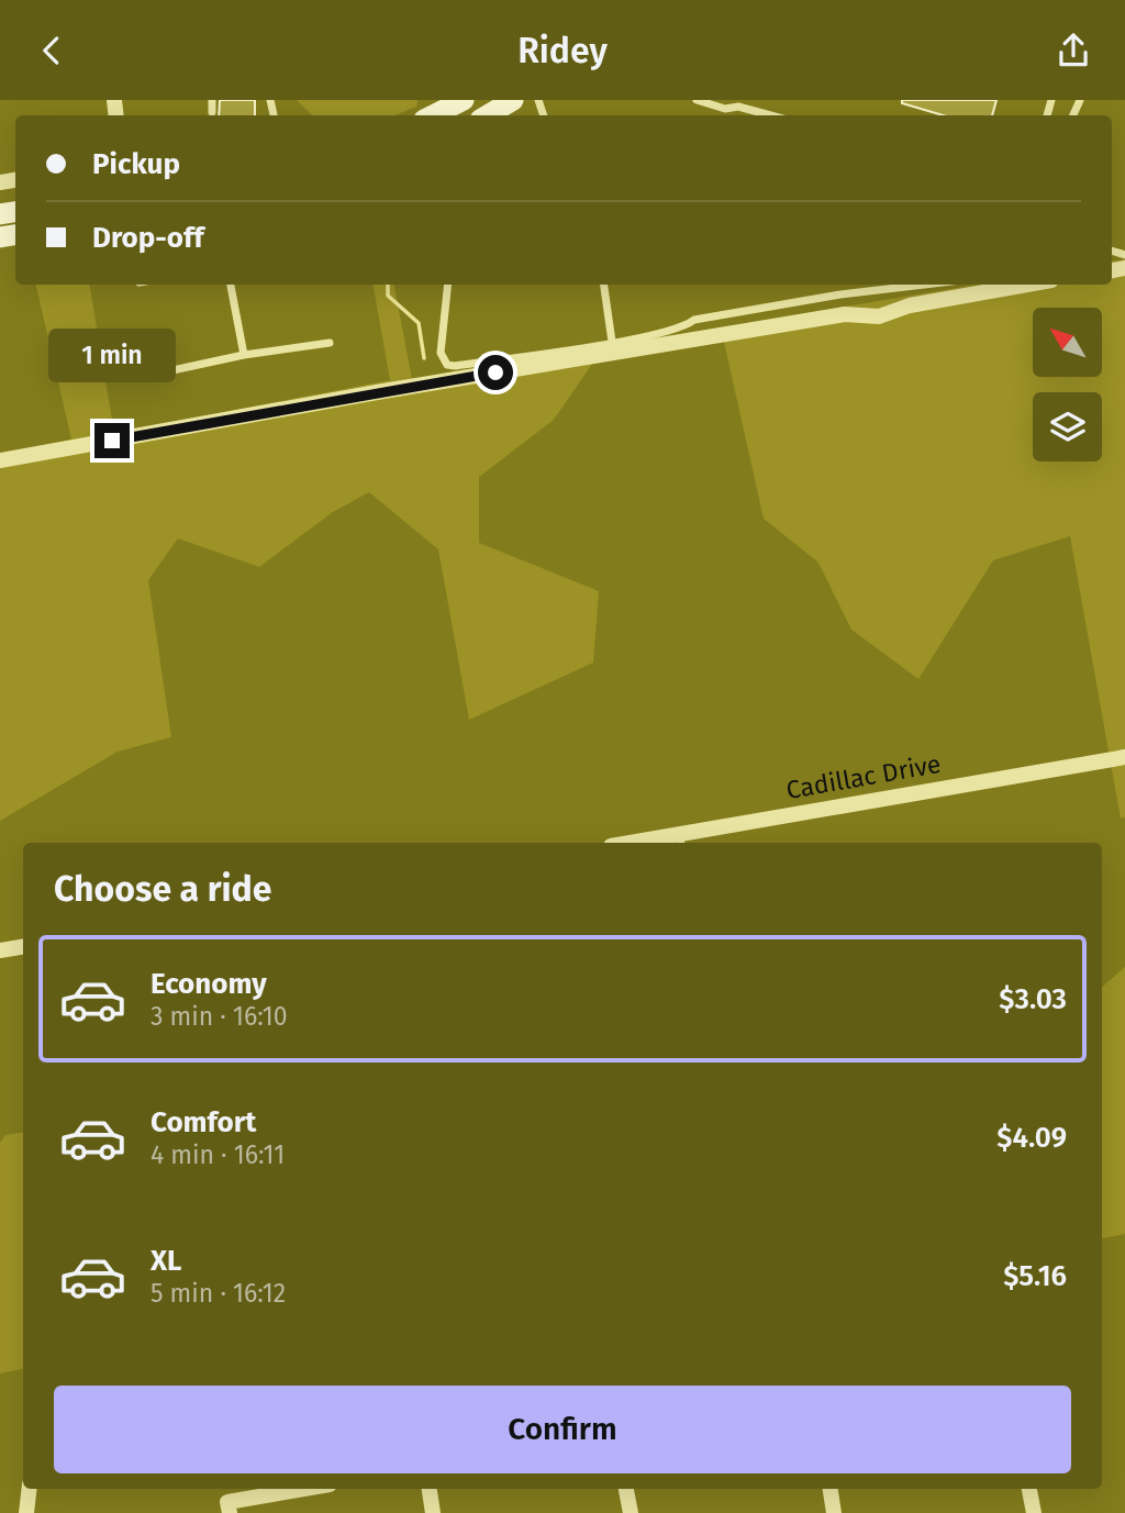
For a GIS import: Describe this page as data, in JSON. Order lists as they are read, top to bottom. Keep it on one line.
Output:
{"streets":{"street":["Cadillac Drive"]},"north":"top left","page":{"header":"Ridey","banner":["Pickup","Drop-off"],"bubble":"1 min","heading":"Choose a ride","list":[{"name":"Economy","note":"3 min · 16:10","value":"$3.03"},{"name":"Comfort","note":"4 min · 16:11","value":"$4.09"},{"name":"XL","note":"5 min · 16:12","value":"$5.16"}],"buttons":"Confirm"}}
